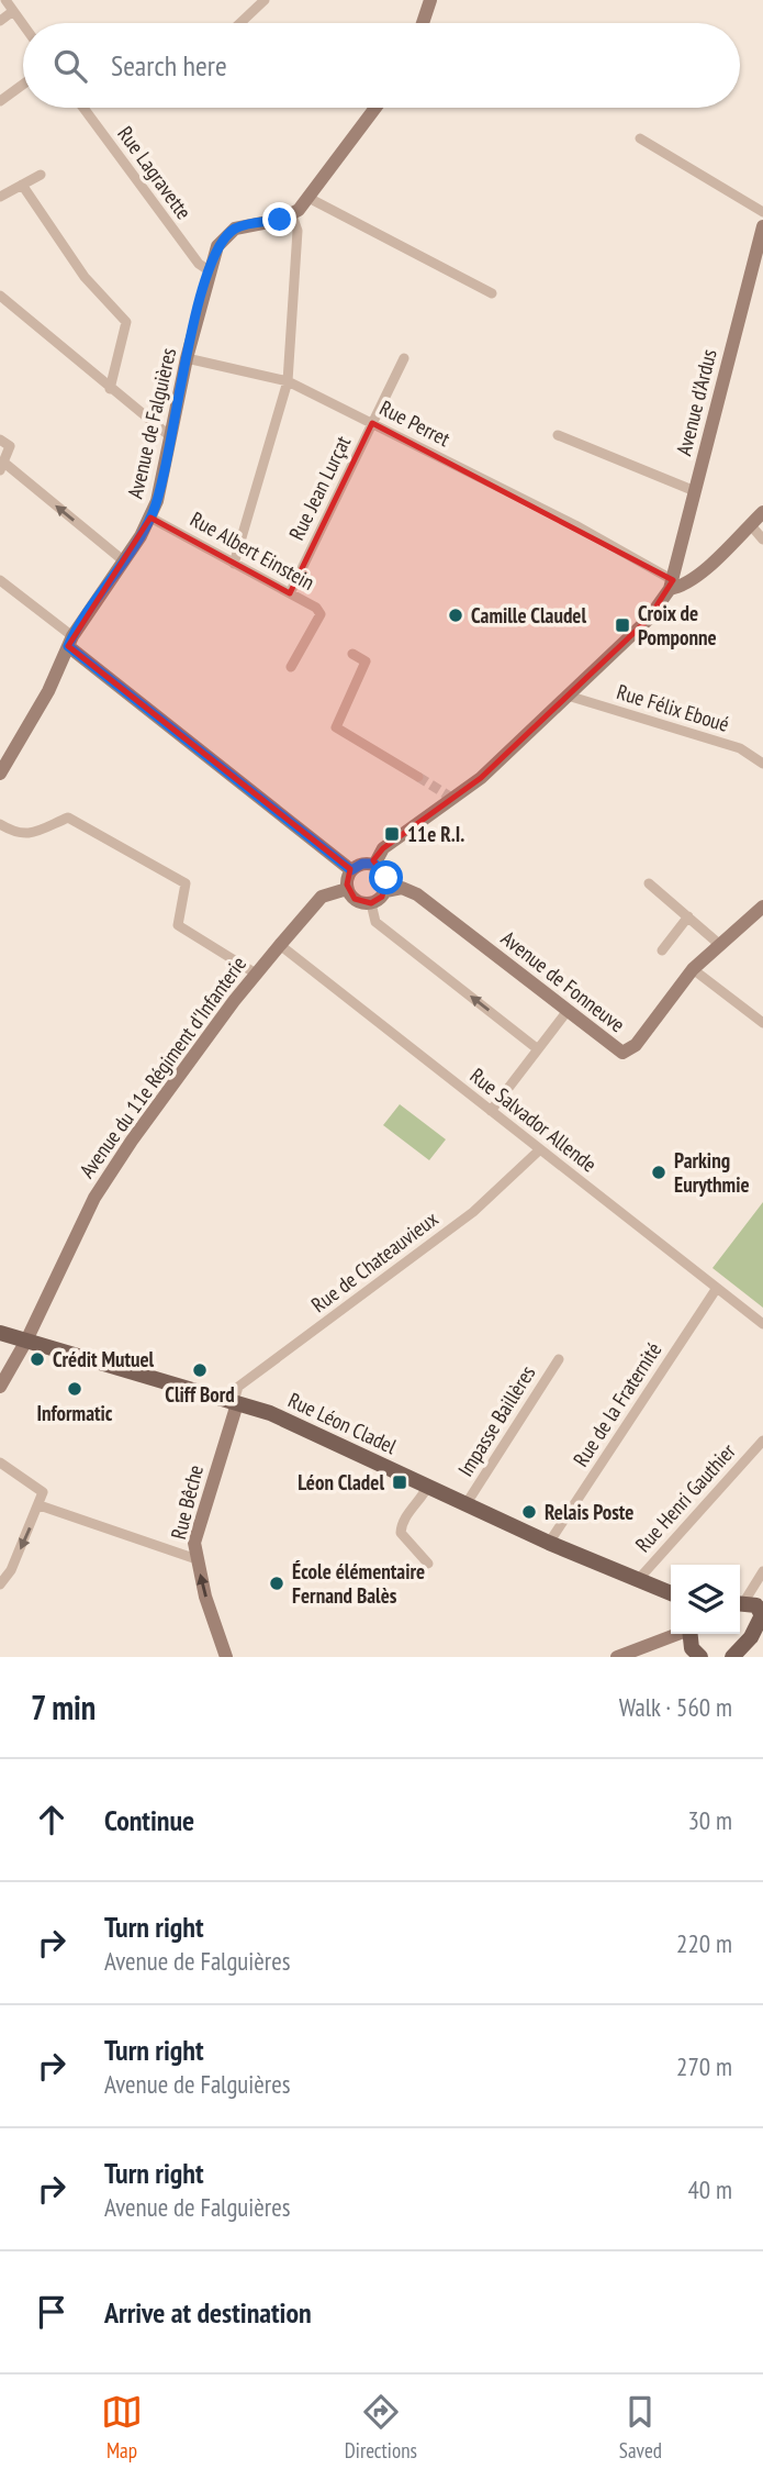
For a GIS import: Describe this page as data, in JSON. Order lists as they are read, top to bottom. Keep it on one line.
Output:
{"streets":{"main road":["Rue Léon Cladel"],"street":["Rue Lagravette","Avenue d'Ardus","Avenue de Falguières","Rue Perret","Rue Jean Lurçat","Rue Albert Einstein","Rue Félix Eboué","Avenue de Fonneuve","Avenue du 11e Régiment d'Infanterie","Rue Salvador Allende","Rue de Chateauvieux","Rue de la Fraternité","Impasse Baillères","Rue Henri Gauthier","Rue Bêche"]},"crossings":[["Rue Lagravette","Avenue de Falguières"],["Avenue d'Ardus","Rue Perret"],["Avenue de Falguières","Rue Perret"],["Avenue de Falguières","Rue Albert Einstein"],["Rue Perret","Rue Jean Lurçat"],["Rue Jean Lurçat","Rue Albert Einstein"],["Avenue de Fonneuve","Avenue du 11e Régiment d'Infanterie"],["Avenue du 11e Régiment d'Infanterie","Rue Salvador Allende"],["Avenue du 11e Régiment d'Infanterie","Rue Léon Cladel"],["Rue Salvador Allende","Rue de Chateauvieux"],["Rue Salvador Allende","Rue de la Fraternité"],["Rue de Chateauvieux","Rue Léon Cladel"],["Rue de Chateauvieux","Rue Bêche"],["Rue de la Fraternité","Rue Léon Cladel"],["Impasse Baillères","Rue Léon Cladel"],["Rue Léon Cladel","Rue Henri Gauthier"],["Rue Léon Cladel","Rue Bêche"]],"one_way":["Rue Bêche"],"places":{"other":["Camille Claudel","Parking Eurythmie","Crédit Mutuel","Cliff Bord","Informatic","Relais Poste","École élémentaire Fernand Balès"],"transit":["Croix de Pomponne","11e R.I.","Léon Cladel"]},"page":{"search":"Search here","heading":["7 min","Walk · 560 m"],"list":[["Continue","30 m"],["Turn right","Avenue de Falguières","220 m"],["Turn right","Avenue de Falguières","270 m"],["Turn right","Avenue de Falguières","40 m"],"Arrive at destination"],"nav":["Map","Directions","Saved"]}}
